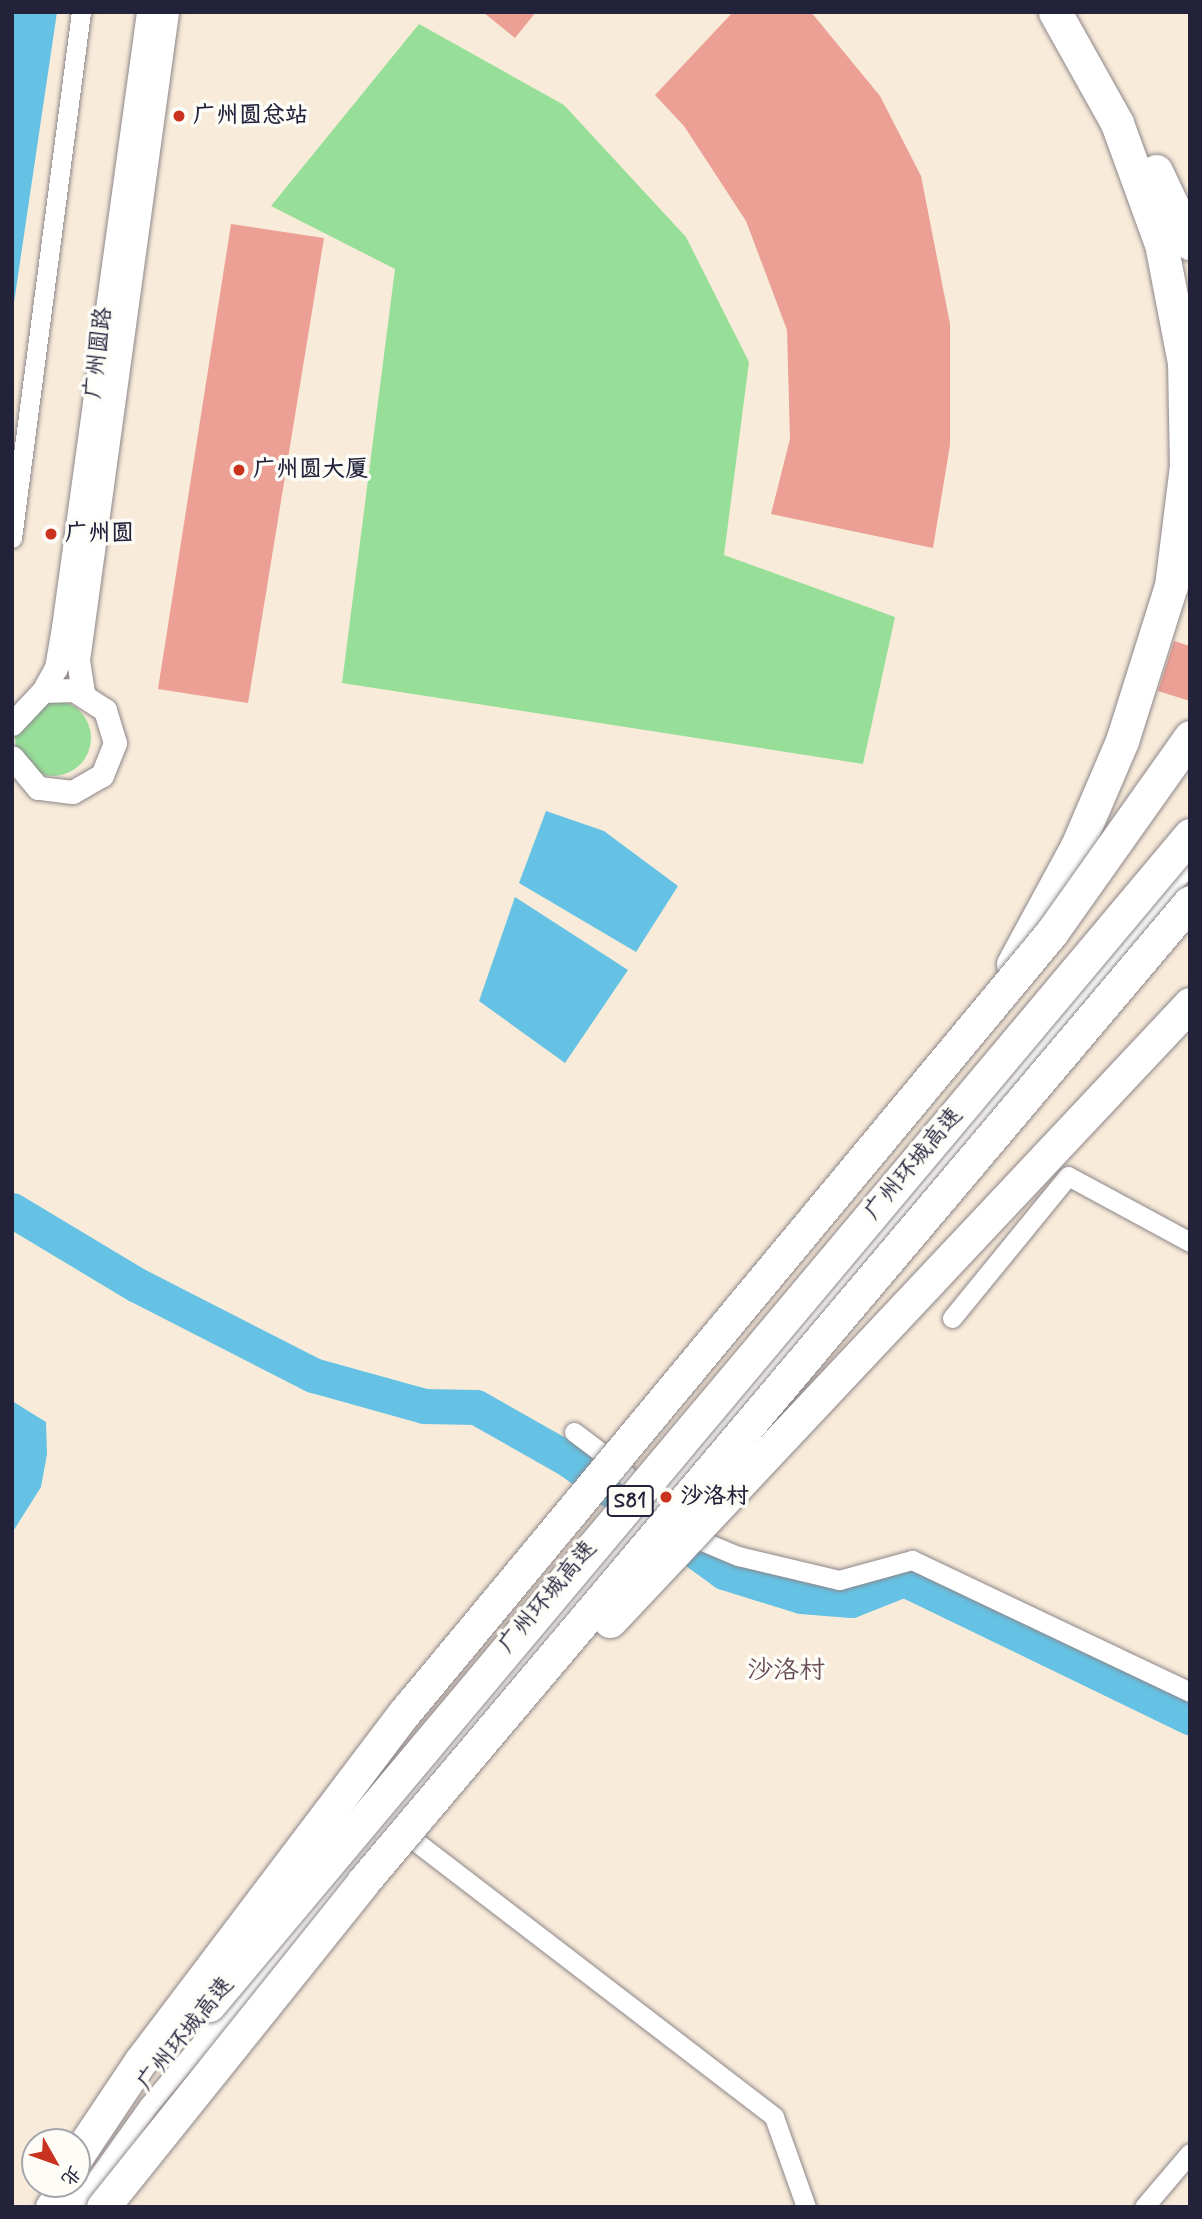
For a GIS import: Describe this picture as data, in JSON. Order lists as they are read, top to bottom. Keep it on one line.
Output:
{"streets":{"highway":["广州环城高速","S81"],"street":["广州圆路"]},"districts":["沙洛村"],"places":["广州圆总站","广州圆大厦","广州圆","沙洛村"],"north":"bottom right"}
